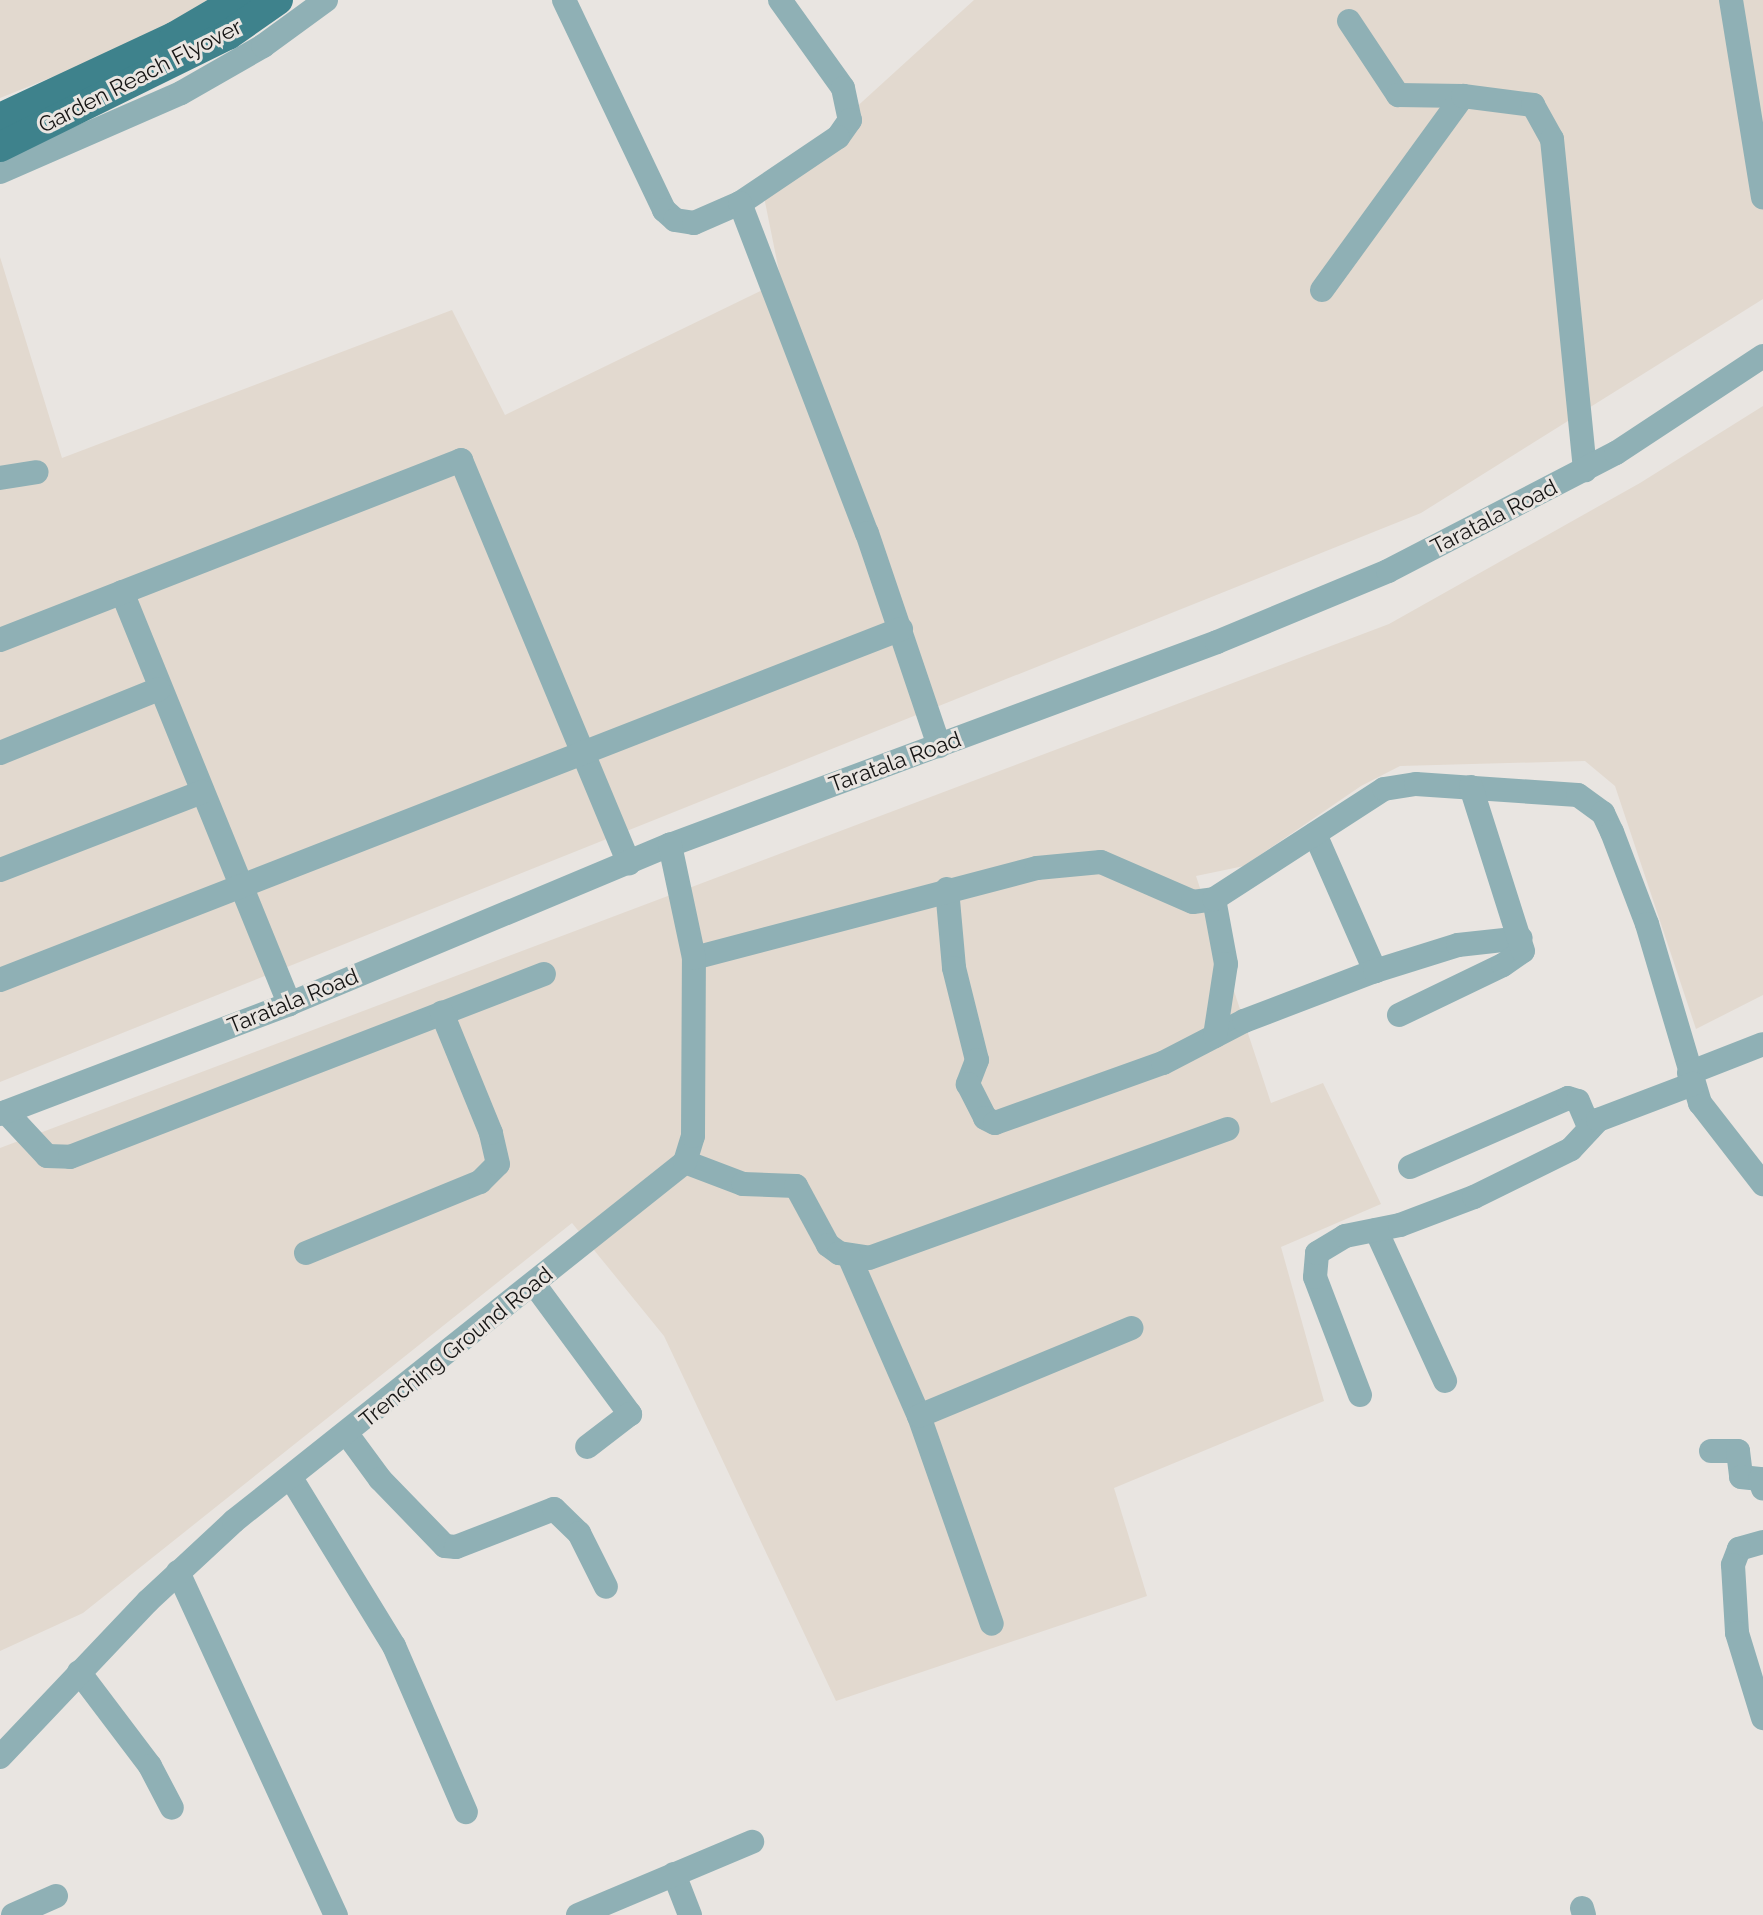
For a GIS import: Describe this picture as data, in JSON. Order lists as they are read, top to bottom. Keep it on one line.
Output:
{"streets":{"main road":["Garden Reach Flyover"],"street":["Taratala Road","Trenching Ground Road"]}}
